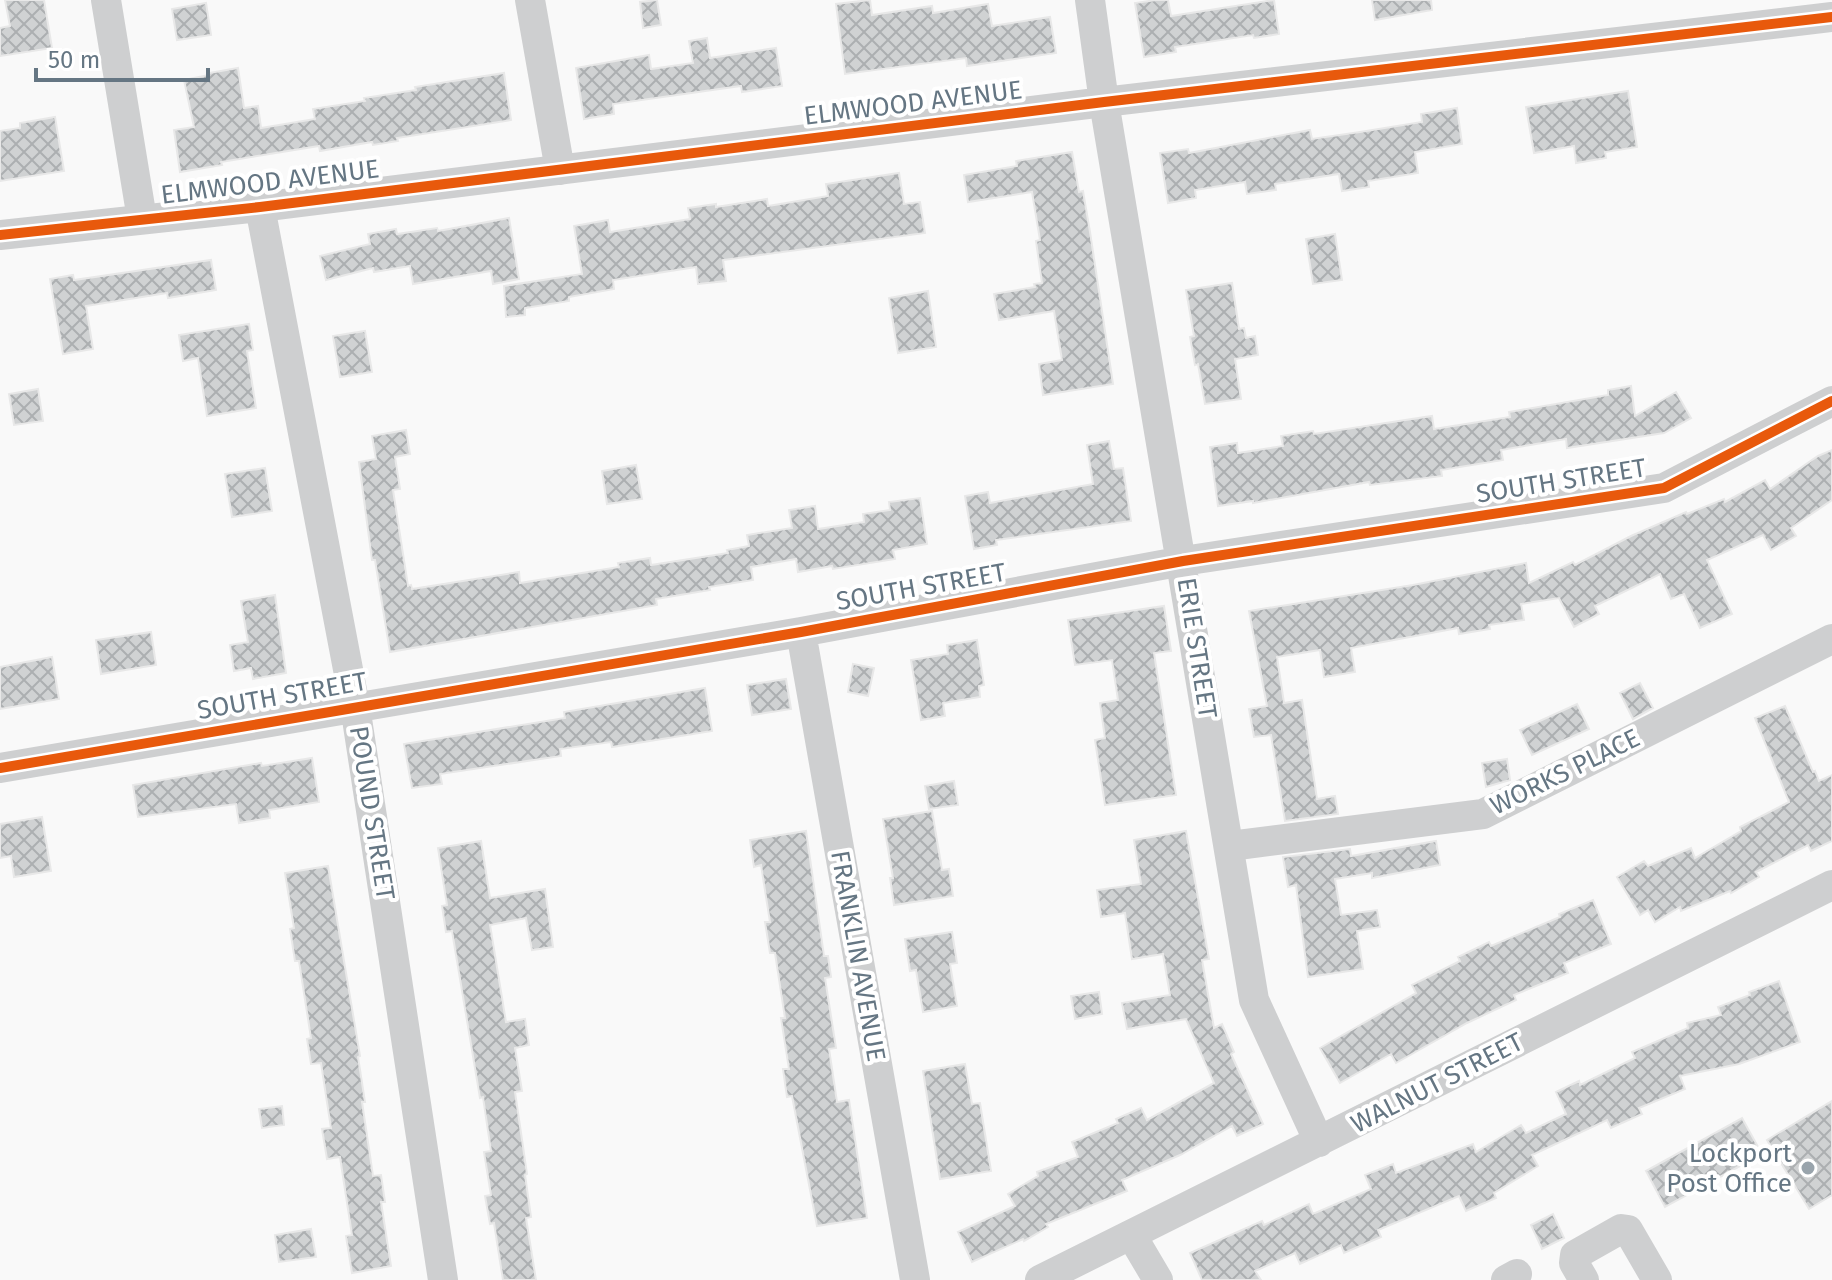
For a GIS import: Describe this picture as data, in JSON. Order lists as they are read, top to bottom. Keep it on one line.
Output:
{"streets":{"street":["ELMWOOD AVENUE","SOUTH STREET","ERIE STREET","WORKS PLACE","POUND STREET","FRANKLIN AVENUE","WALNUT STREET"]},"crossings":[["ELMWOOD AVENUE","ERIE STREET"],["ELMWOOD AVENUE","POUND STREET"],["SOUTH STREET","ERIE STREET"],["SOUTH STREET","POUND STREET"],["SOUTH STREET","FRANKLIN AVENUE"],["ERIE STREET","WORKS PLACE"],["ERIE STREET","WALNUT STREET"]],"places":["Lockport Post Office"],"scale_bar":"50 m"}
